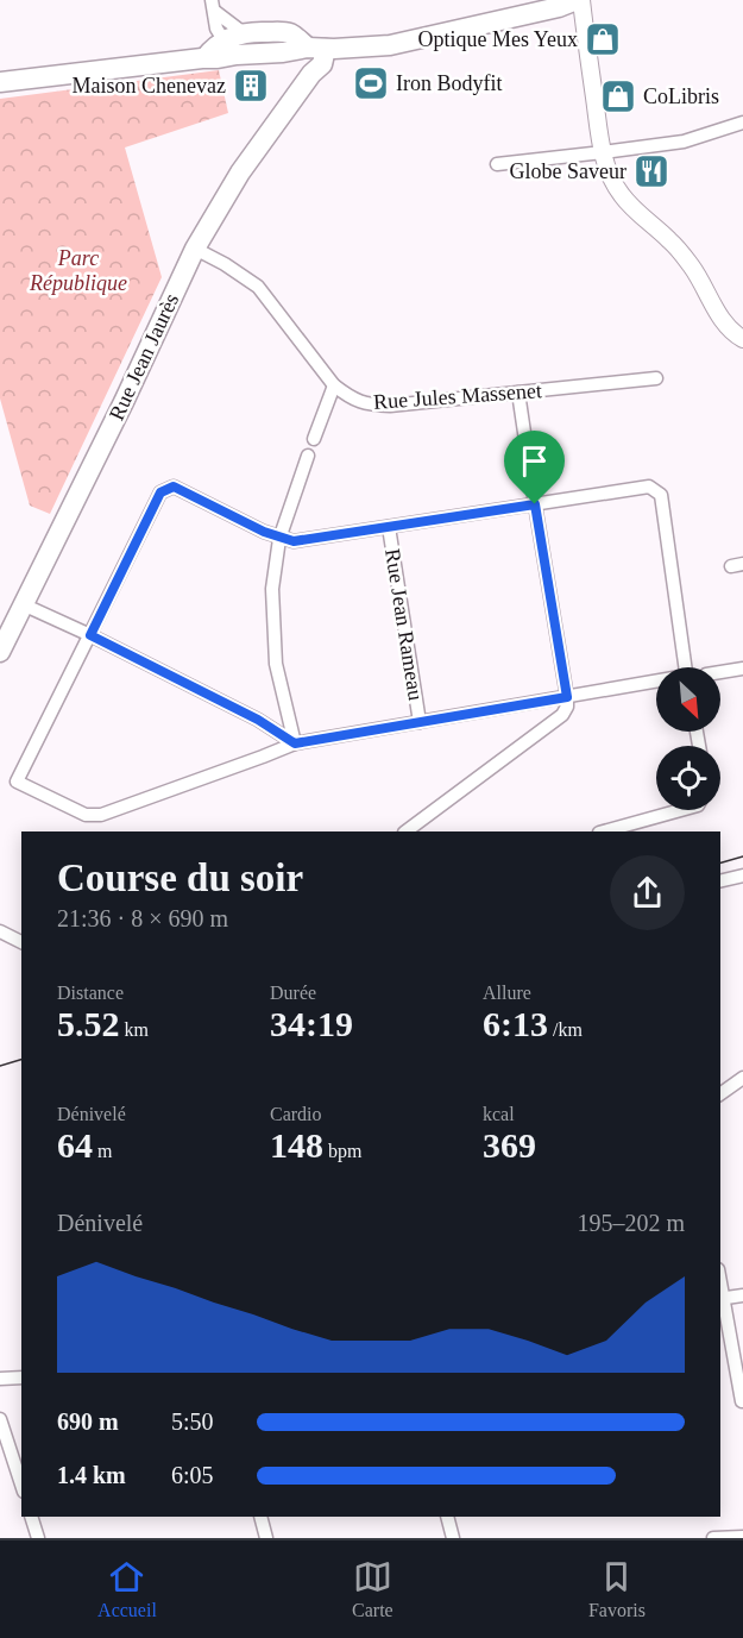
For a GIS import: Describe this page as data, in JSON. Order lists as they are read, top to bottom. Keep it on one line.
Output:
{"streets":{"main road":["Rue Jean Jaurès"],"street":["Rue Jules Massenet","Rue Jean Rameau"]},"crossings":[["Rue Jean Jaurès","Rue Jules Massenet"]],"parks":["Parc République"],"places":{"shop":["Optique Mes Yeux","CoLibris"],"sports":["Iron Bodyfit"],"building":["Maison Chenevaz"],"restaurant":["Globe Saveur"]},"north":"bottom right","page":{"heading":["Course du soir","21:36 · 8 × 690 m"],"stats":[["Distance","5.52 km"],["Durée","34:19"],["Allure","6:13 /km"],["Dénivelé","64 m"],["Cardio","148 bpm"],["kcal","369"]],"chart":["Dénivelé","195–202 m"],"list":[{"name":"690 m","note":"5:50"},{"name":"1.4 km","note":"6:05"}],"tabs":["Accueil","Carte","Favoris"]}}
